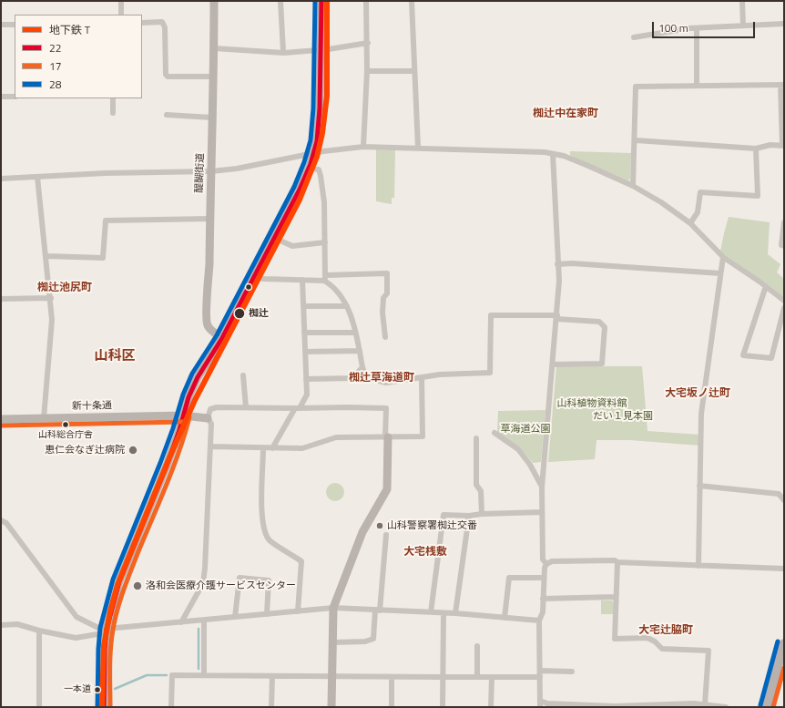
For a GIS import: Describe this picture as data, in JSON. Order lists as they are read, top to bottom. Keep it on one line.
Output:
{"streets":{"street":["醍醐街道","新十条通"]},"districts":["椥辻中在家町","椥辻池尻町","山科区","椥辻草海道町","大宅坂ノ辻町","大宅桟敷","大宅辻脇町"],"parks":["山科植物資料館","だい１見本園","草海道公園"],"places":["椥辻","山科総合庁舎","恵仁会なぎ辻病院","山科警察署椥辻交番","洛和会医療介護サービスセンター","一本道"],"lines":["metro line T","transit line 22","transit line 28","transit line 17"],"legend":["地下鉄 T","22","17","28"],"scale_bar":"100 m"}
